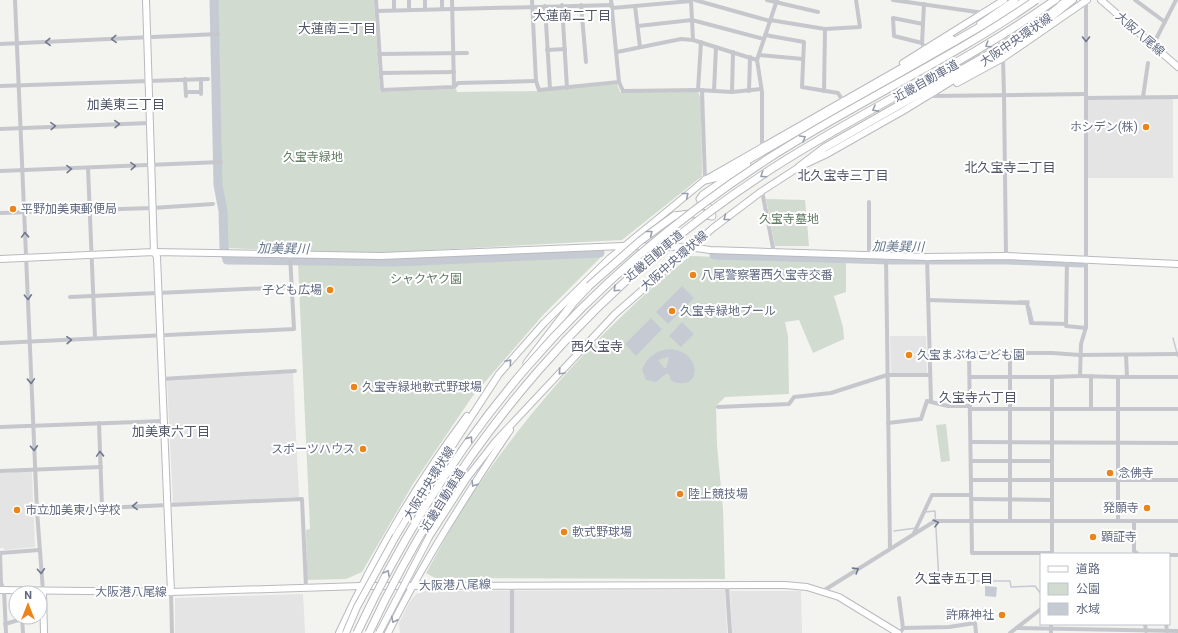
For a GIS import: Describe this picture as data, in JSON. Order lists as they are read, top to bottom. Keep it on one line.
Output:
{"streets":{"highway":["近畿自動車道"],"main road":["大阪八尾線","大阪中央環状線","大阪港八尾線"]},"districts":["大蓮南二丁目","大蓮南三丁目","加美東三丁目","北久宝寺二丁目","北久宝寺三丁目","西久宝寺","久宝寺六丁目","加美東六丁目","久宝寺五丁目"],"water":["加美巽川"],"parks":["久宝寺緑地","久宝寺墓地","シャクヤク園"],"places":["ホシデン(株)","平野加美東郵便局","八尾警察署西久宝寺交番","子ども広場","久宝寺緑地プール","久宝まぶねこども園","久宝寺緑地軟式野球場","スポーツハウス","念佛寺","陸上競技場","発願寺","市立加美東小学校","軟式野球場","顕証寺","許麻神社"],"legend":["道路","公園","水域"],"north":"top"}
